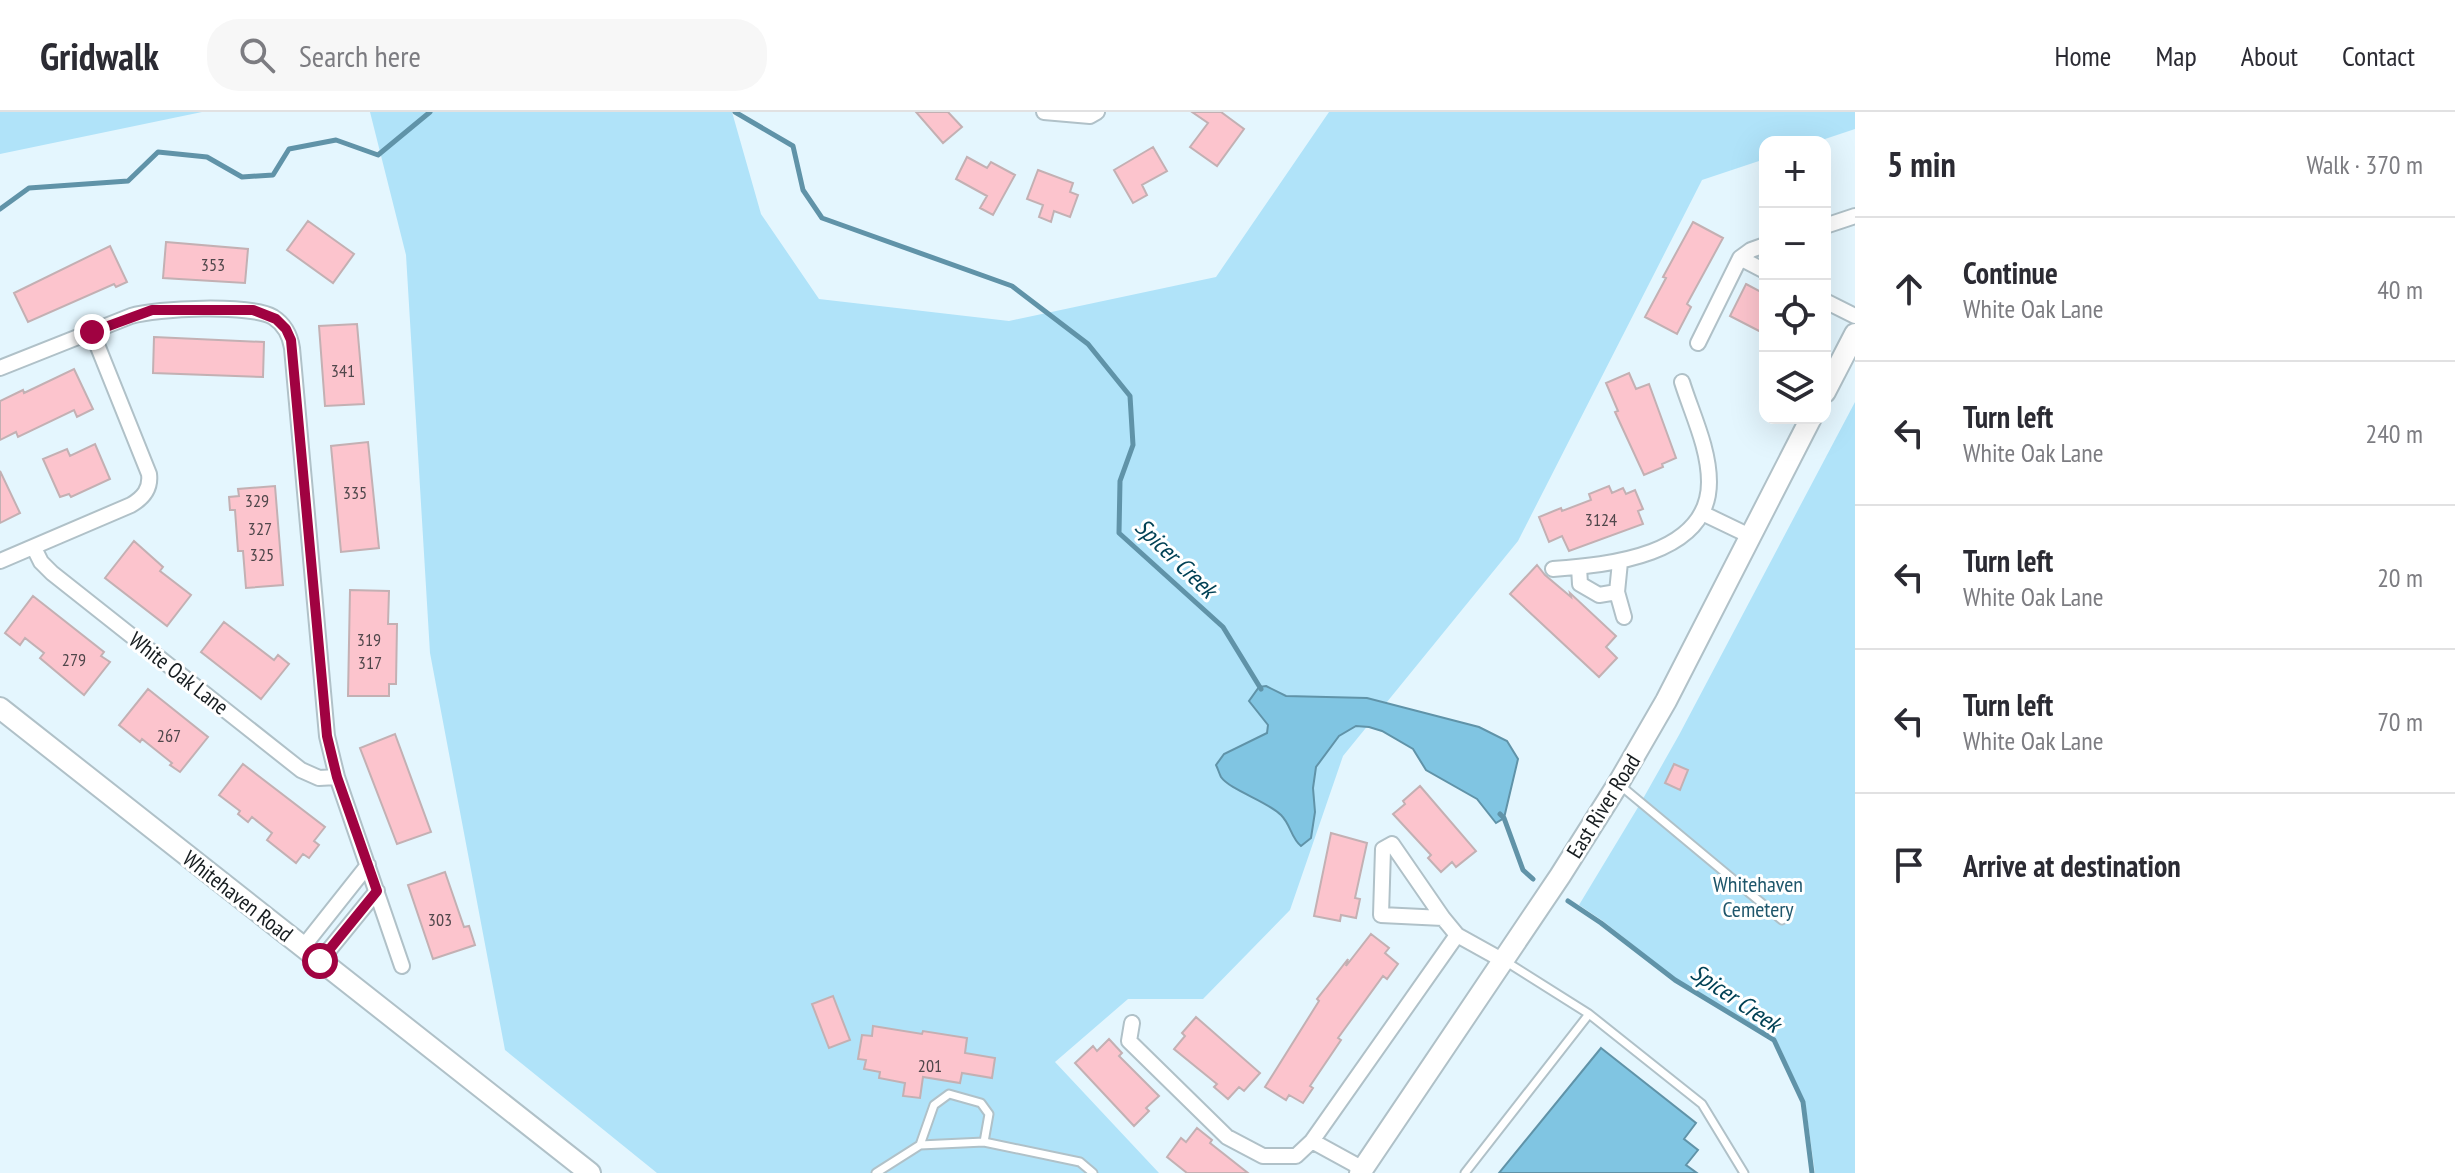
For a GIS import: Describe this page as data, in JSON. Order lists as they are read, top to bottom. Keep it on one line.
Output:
{"streets":{"main road":["East River Road","Whitehaven Road"],"street":["White Oak Lane"]},"water":["Spicer Creek"],"parks":["Whitehaven Cemetery"],"house_numbers":["353","341","335","329","3124","327","325","319","279","317","267","303","201"],"page":{"header":"Gridwalk","search":"Search here","nav":["Home","Map","About","Contact"],"heading":["5 min","Walk · 370 m"],"map_buttons":["+","−"],"list":[["Continue","White Oak Lane","40 m"],["Turn left","White Oak Lane","240 m"],["Turn left","White Oak Lane","20 m"],["Turn left","White Oak Lane","70 m"],"Arrive at destination"]}}
